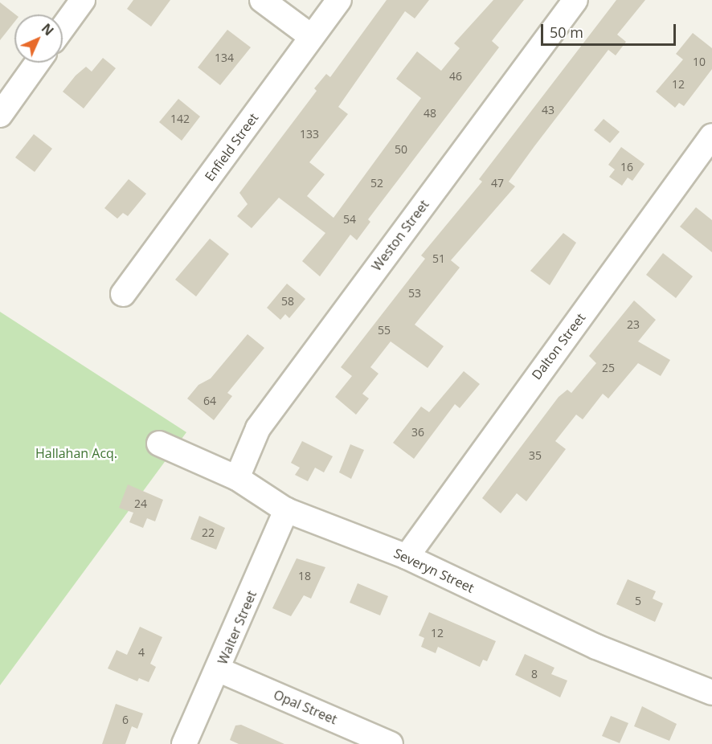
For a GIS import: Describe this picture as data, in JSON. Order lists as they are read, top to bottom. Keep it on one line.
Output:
{"streets":{"street":["Enfield Street","Weston Street","Dalton Street","Severyn Street","Walter Street","Opal Street"]},"crossings":[["Weston Street","Severyn Street"],["Dalton Street","Severyn Street"],["Severyn Street","Walter Street"],["Walter Street","Opal Street"]],"parks":["Hallahan Acq."],"house_numbers":["134","10","46","12","43","48","142","133","50","16","52","47","54","51","53","58","23","55","25","64","36","35","24","22","18","5","12","4","8","6"],"scale_bar":"50 m","north":"top right"}
